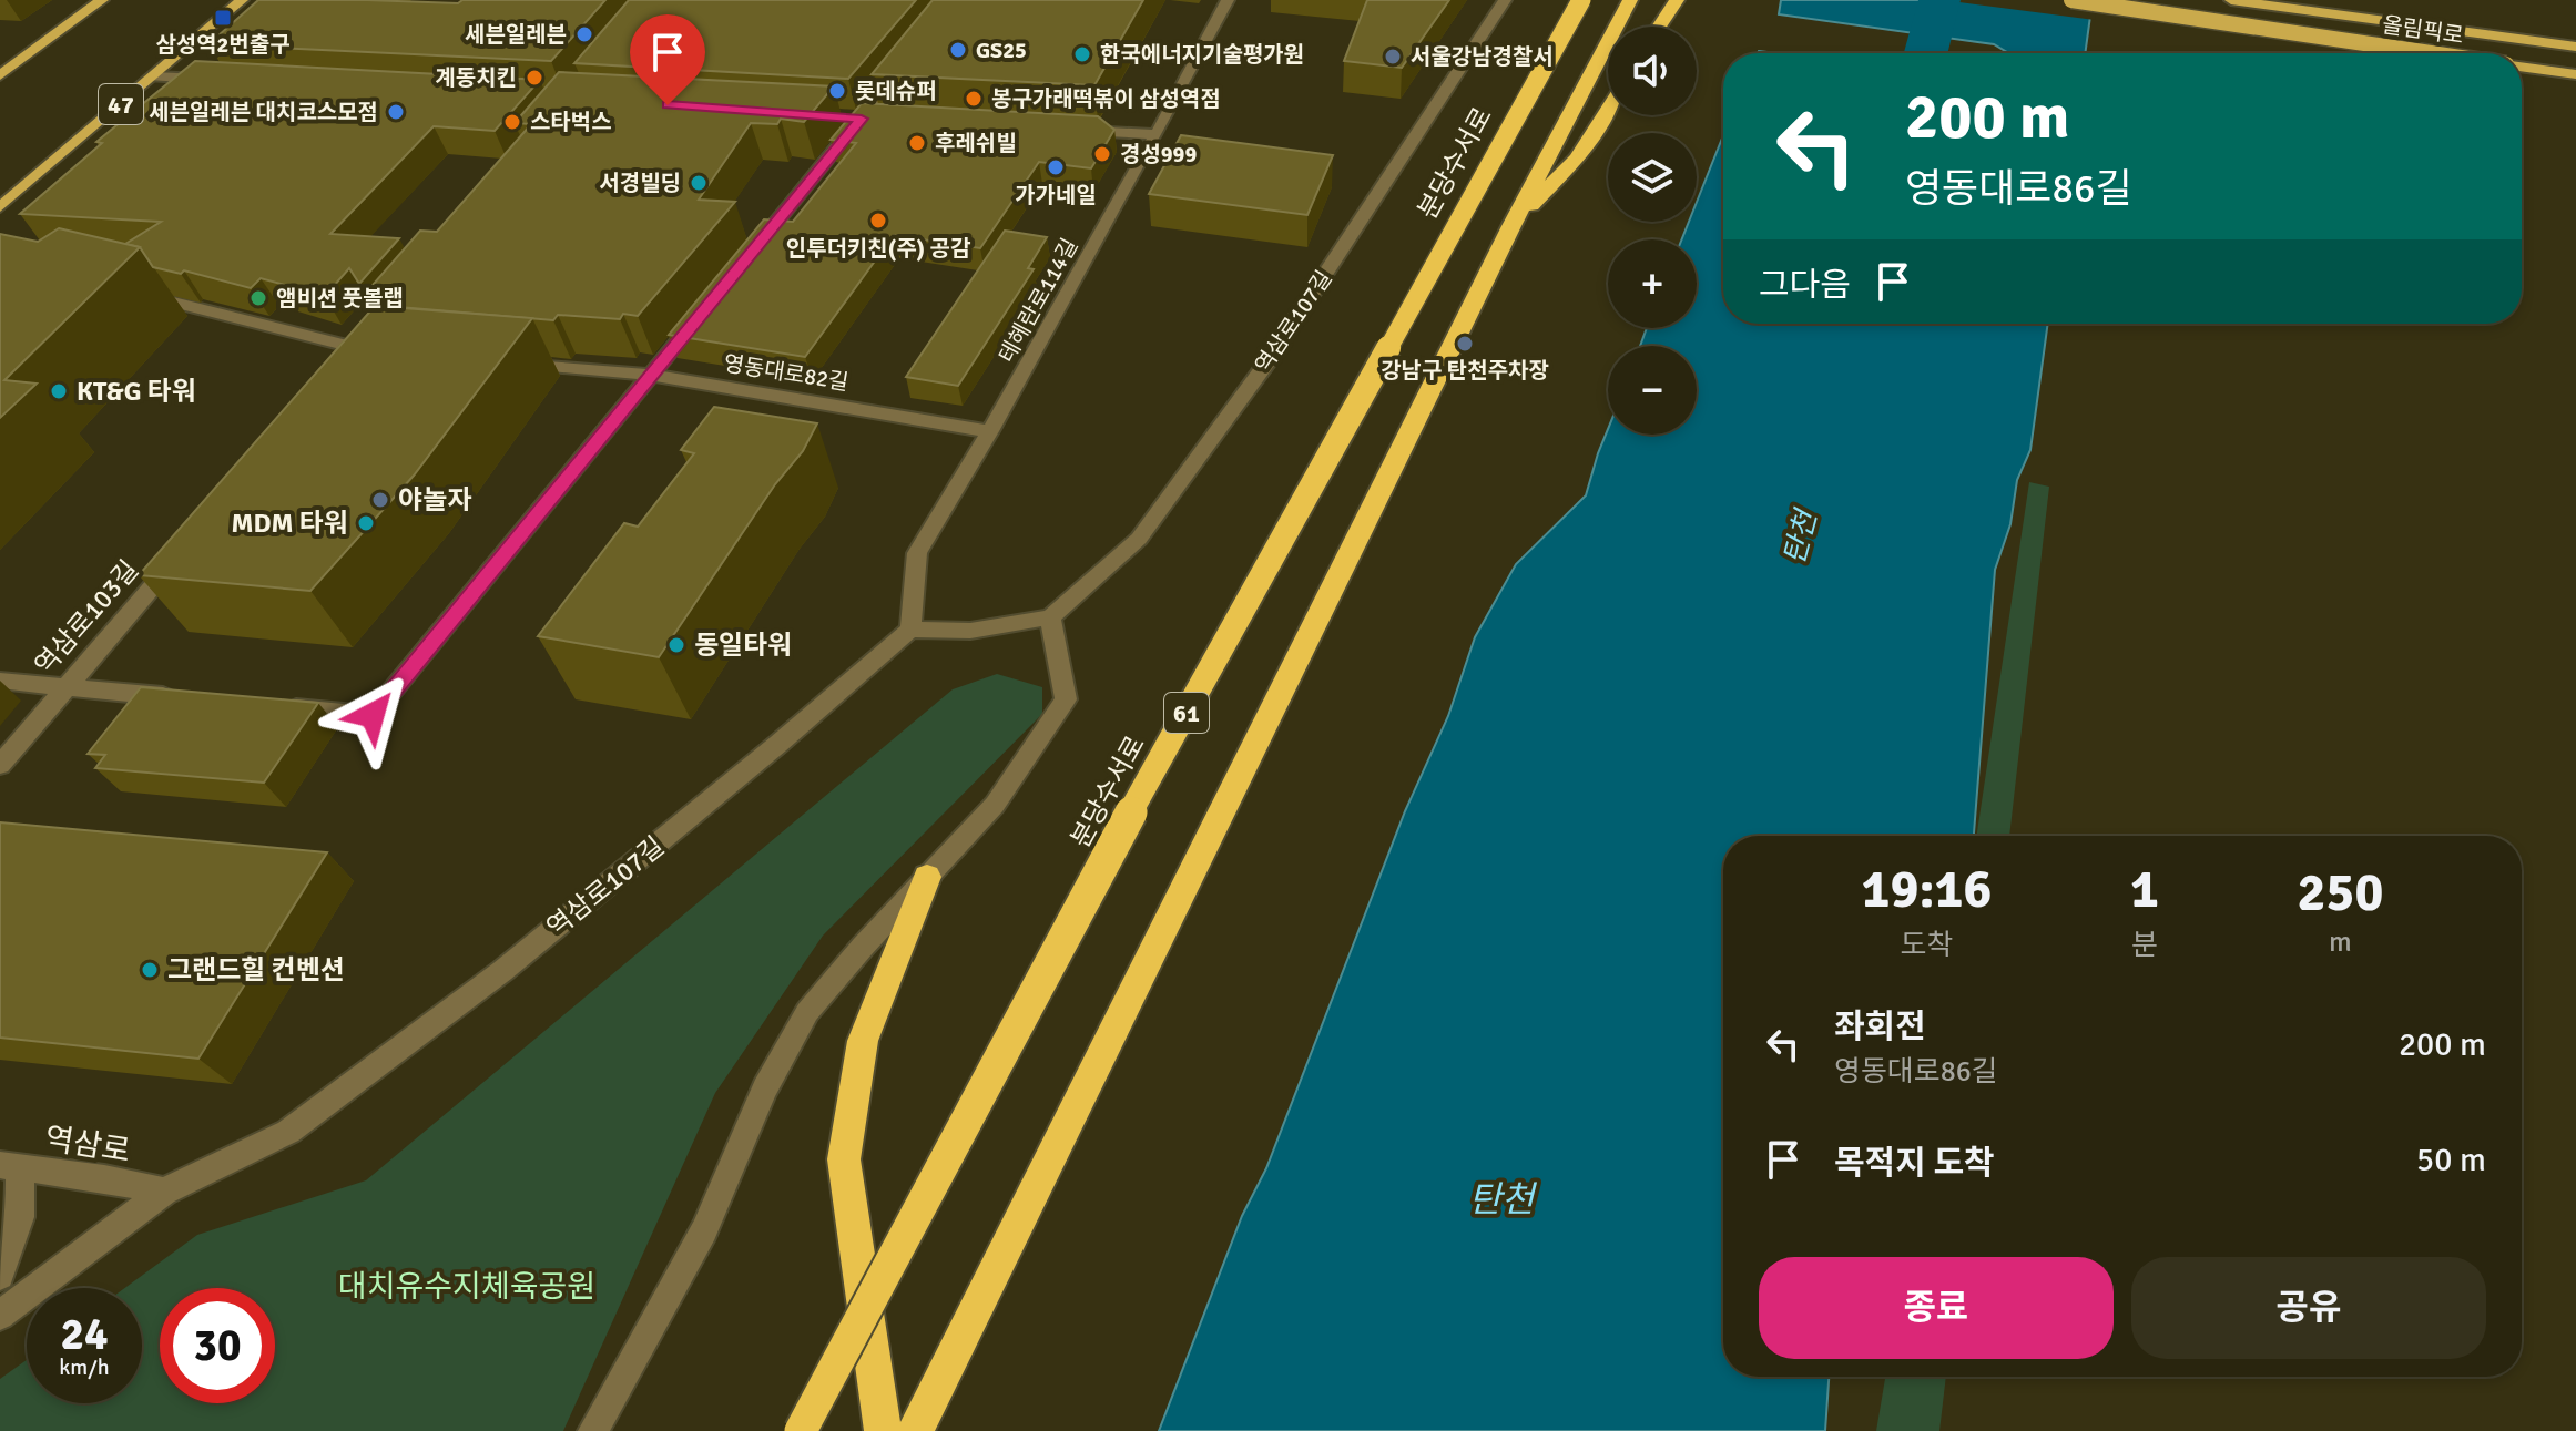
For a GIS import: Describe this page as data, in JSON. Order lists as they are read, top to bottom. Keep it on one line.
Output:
{"streets":{"highway":["분당수서로","61"],"main road":["올림픽로","47"],"street":["테헤란로114길","역삼로107길","영동대로82길","역삼로103길","역삼로"]},"crossings":[["테헤란로114길","역삼로107길"],["테헤란로114길","영동대로82길"],["역삼로107길","역삼로"]],"water":["탄천"],"parks":["대치유수지체육공원"],"places":{"transit":["삼성역2번출구"],"other":["세븐일레븐","GS25","한국에너지기술평가원","서울강남경찰서","계동치킨","롯데슈퍼","봉구가래떡볶이 삼성역점","세븐일레븐 대치코스모점","스타벅스","후레쉬빌","경성999","가가네일","서경빌딩","인투더키친(주) 공감","앰비션 풋볼랩","강남구 탄천주차장","KT&G 타워","야놀자","MDM 타워","동일타워","그랜드힐 컨벤션"]},"page":{"map_buttons":["+","−"],"turn":["200 m","영동대로86길"],"then":"그다음","eta":["19:16","도착","1","분","250","m"],"list":[{"name":"좌회전","note":"영동대로86길","value":"200 m"},{"name":"목적지 도착","value":"50 m"}],"buttons":["종료","공유"],"speed":"24 km/h","limit":"30"}}
